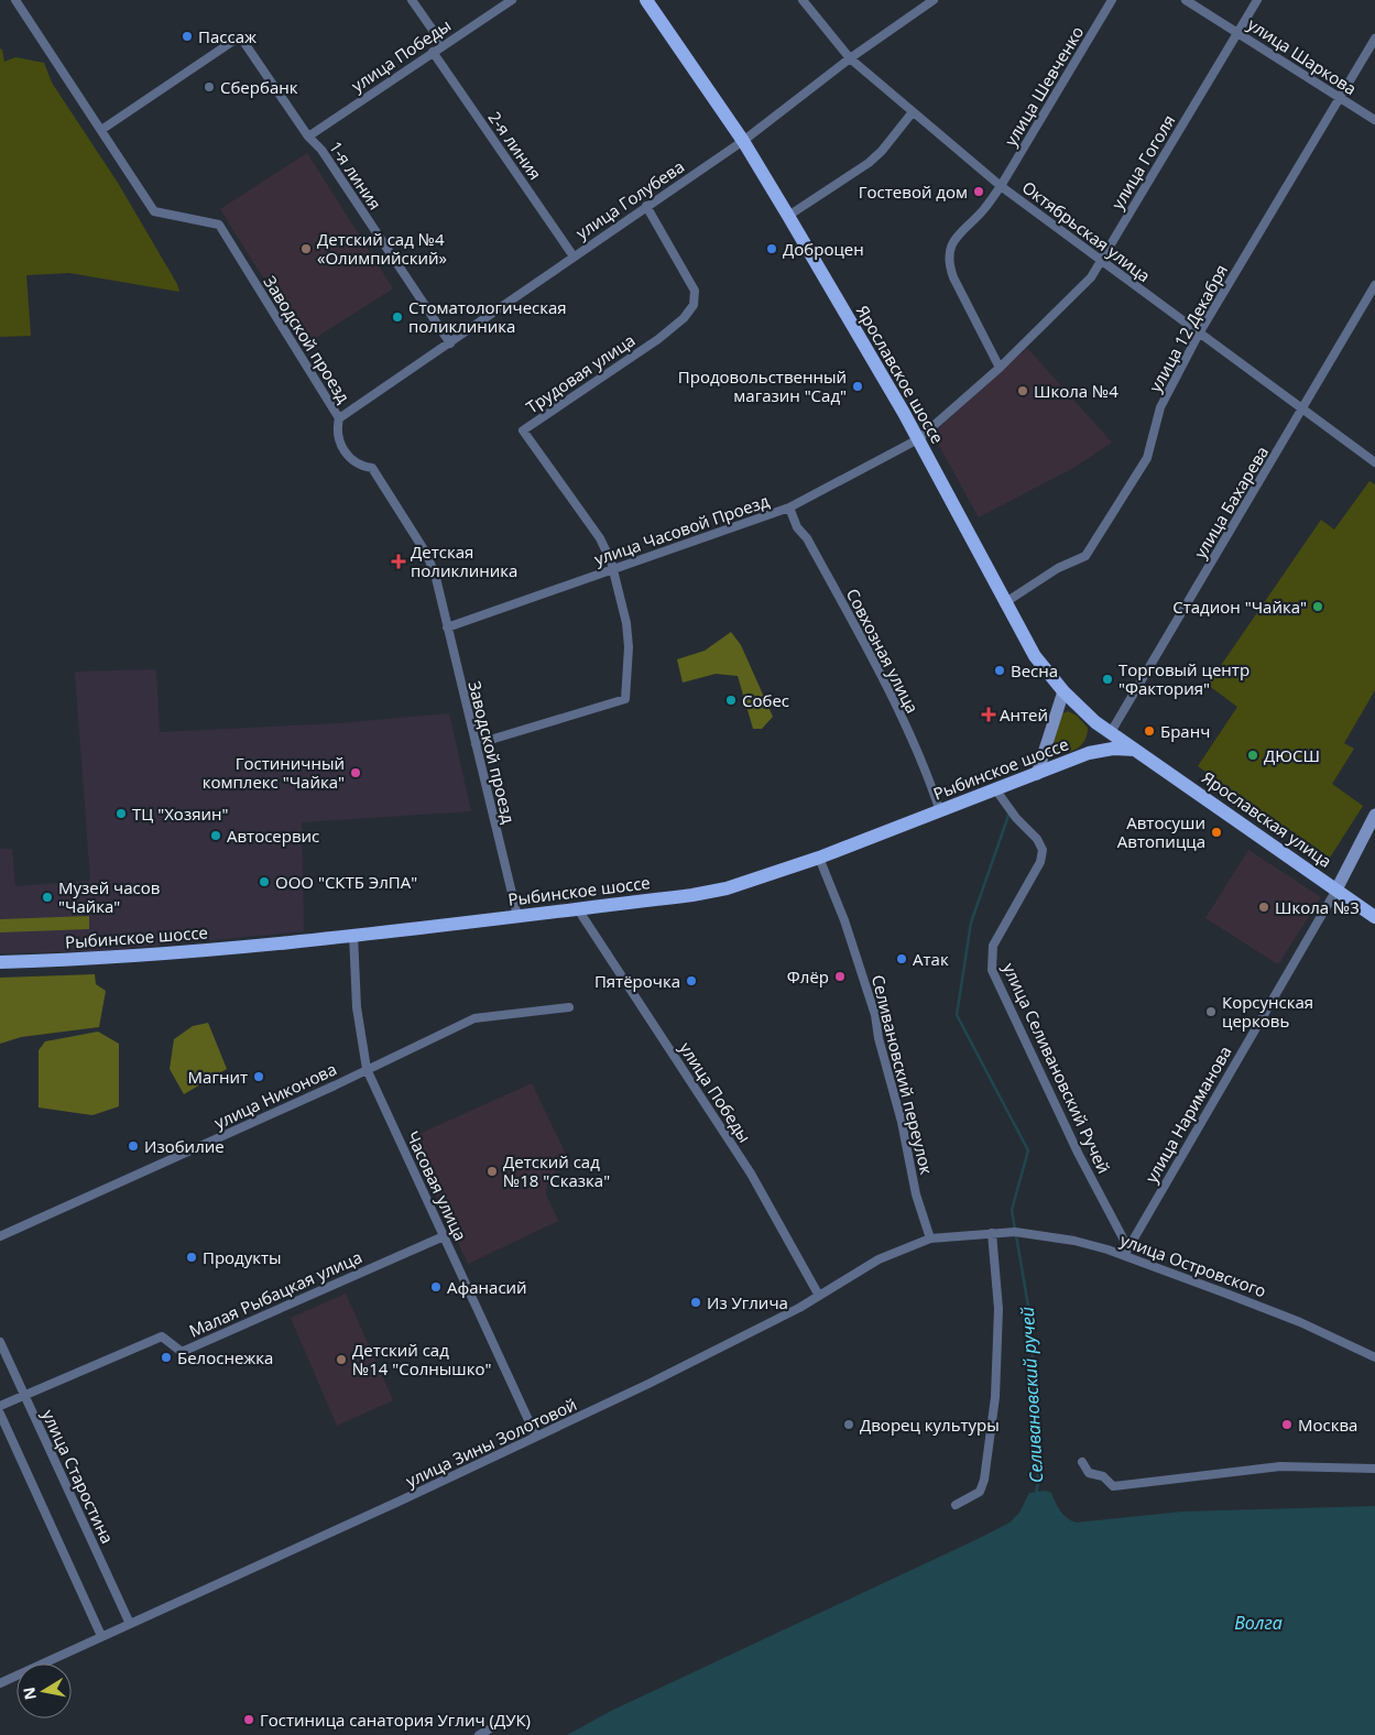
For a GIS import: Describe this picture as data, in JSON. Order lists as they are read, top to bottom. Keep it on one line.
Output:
{"streets":{"main road":["Ярославское шоссе","Рыбинское шоссе","Ярославская улица","улица Нариманова"],"street":["улица Победы","улица Шаркова","улица Шевченко","2-я линия","улица Гоголя","1-я линия","улица Голубева","Октябрьская улица","улица 12 Декабря","Заводской проезд","Трудовая улица","улица Бахарева","улица Часовой Проезд","Совхозная улица","улица Селивановский Ручей","Селивановский переулок","улица Никонова","Часовая улица","улица Островского","Малая Рыбацкая улица","улица Зины Золотовой","улица Старостина"]},"crossings":[["улица Победы","2-я линия"],["улица Победы","1-я линия"],["улица Победы","Рыбинское шоссе"],["улица Победы","улица Зины Золотовой"],["улица Шаркова","улица Гоголя"],["улица Шаркова","улица 12 Декабря"],["улица Шевченко","улица Гоголя"],["улица Шевченко","Октябрьская улица"],["2-я линия","улица Голубева"],["улица Гоголя","Октябрьская улица"],["улица Гоголя","Ярославское шоссе"],["улица Гоголя","улица Часовой Проезд"],["1-я линия","улица Голубева"],["1-я линия","Заводской проезд"],["улица Голубева","Октябрьская улица"],["улица Голубева","Заводской проезд"],["улица Голубева","Трудовая улица"],["улица Голубева","Ярославское шоссе"],["Октябрьская улица","улица 12 Декабря"],["Октябрьская улица","улица Бахарева"],["улица 12 Декабря","Ярославское шоссе"],["Заводской проезд","Трудовая улица"],["Заводской проезд","улица Часовой Проезд"],["Заводской проезд","Рыбинское шоссе"],["Трудовая улица","улица Часовой Проезд"],["Ярославское шоссе","улица Бахарева"],["Ярославское шоссе","улица Часовой Проезд"],["Ярославское шоссе","Рыбинское шоссе"],["Ярославское шоссе","Ярославская улица"],["улица Часовой Проезд","Совхозная улица"],["Совхозная улица","Рыбинское шоссе"],["Рыбинское шоссе","Ярославская улица"],["Рыбинское шоссе","улица Селивановский Ручей"],["Рыбинское шоссе","Селивановский переулок"],["Рыбинское шоссе","Часовая улица"],["Ярославская улица","улица Нариманова"],["улица Селивановский Ручей","улица Нариманова"],["улица Селивановский Ручей","улица Островского"],["Селивановский переулок","улица Зины Золотовой"],["улица Никонова","Часовая улица"],["улица Нариманова","улица Островского"],["Часовая улица","Малая Рыбацкая улица"],["Часовая улица","улица Зины Золотовой"],["улица Островского","улица Зины Золотовой"],["Малая Рыбацкая улица","улица Старостина"],["улица Зины Золотовой","улица Старостина"]],"water":["Селивановский ручей","Волга"],"places":{"other":["Пассаж","Сбербанк","Гостевой дом","Детский сад №4 «Олимпийский»","Доброцен","Стоматологическая поликлиника","Продовольственный магазин \"Сад\"","Школа №4","Стадион \"Чайка\"","Весна","Торговый центр \"Фактория\"","Собес","Бранч","ДЮСШ","Гостиничный комплекс \"Чайка\"","ТЦ \"Хозяин\"","Автосуши Автопицца","Автосервис","ООО \"СКТБ ЭлПА\"","Музей часов \"Чайка\"","Школа №3","Атак","Флёр","Пятёрочка","Корсунская церковь","Магнит","Изобилие","Детский сад №18 \"Сказка\"","Продукты","Афанасий","Из Углича","Белоснежка","Детский сад №14 \"Солнышко\"","Дворец культуры","Москва","Гостиница санатория Углич (ДУК)"],"health":["Детская поликлиника","Антей"]},"north":"left"}
